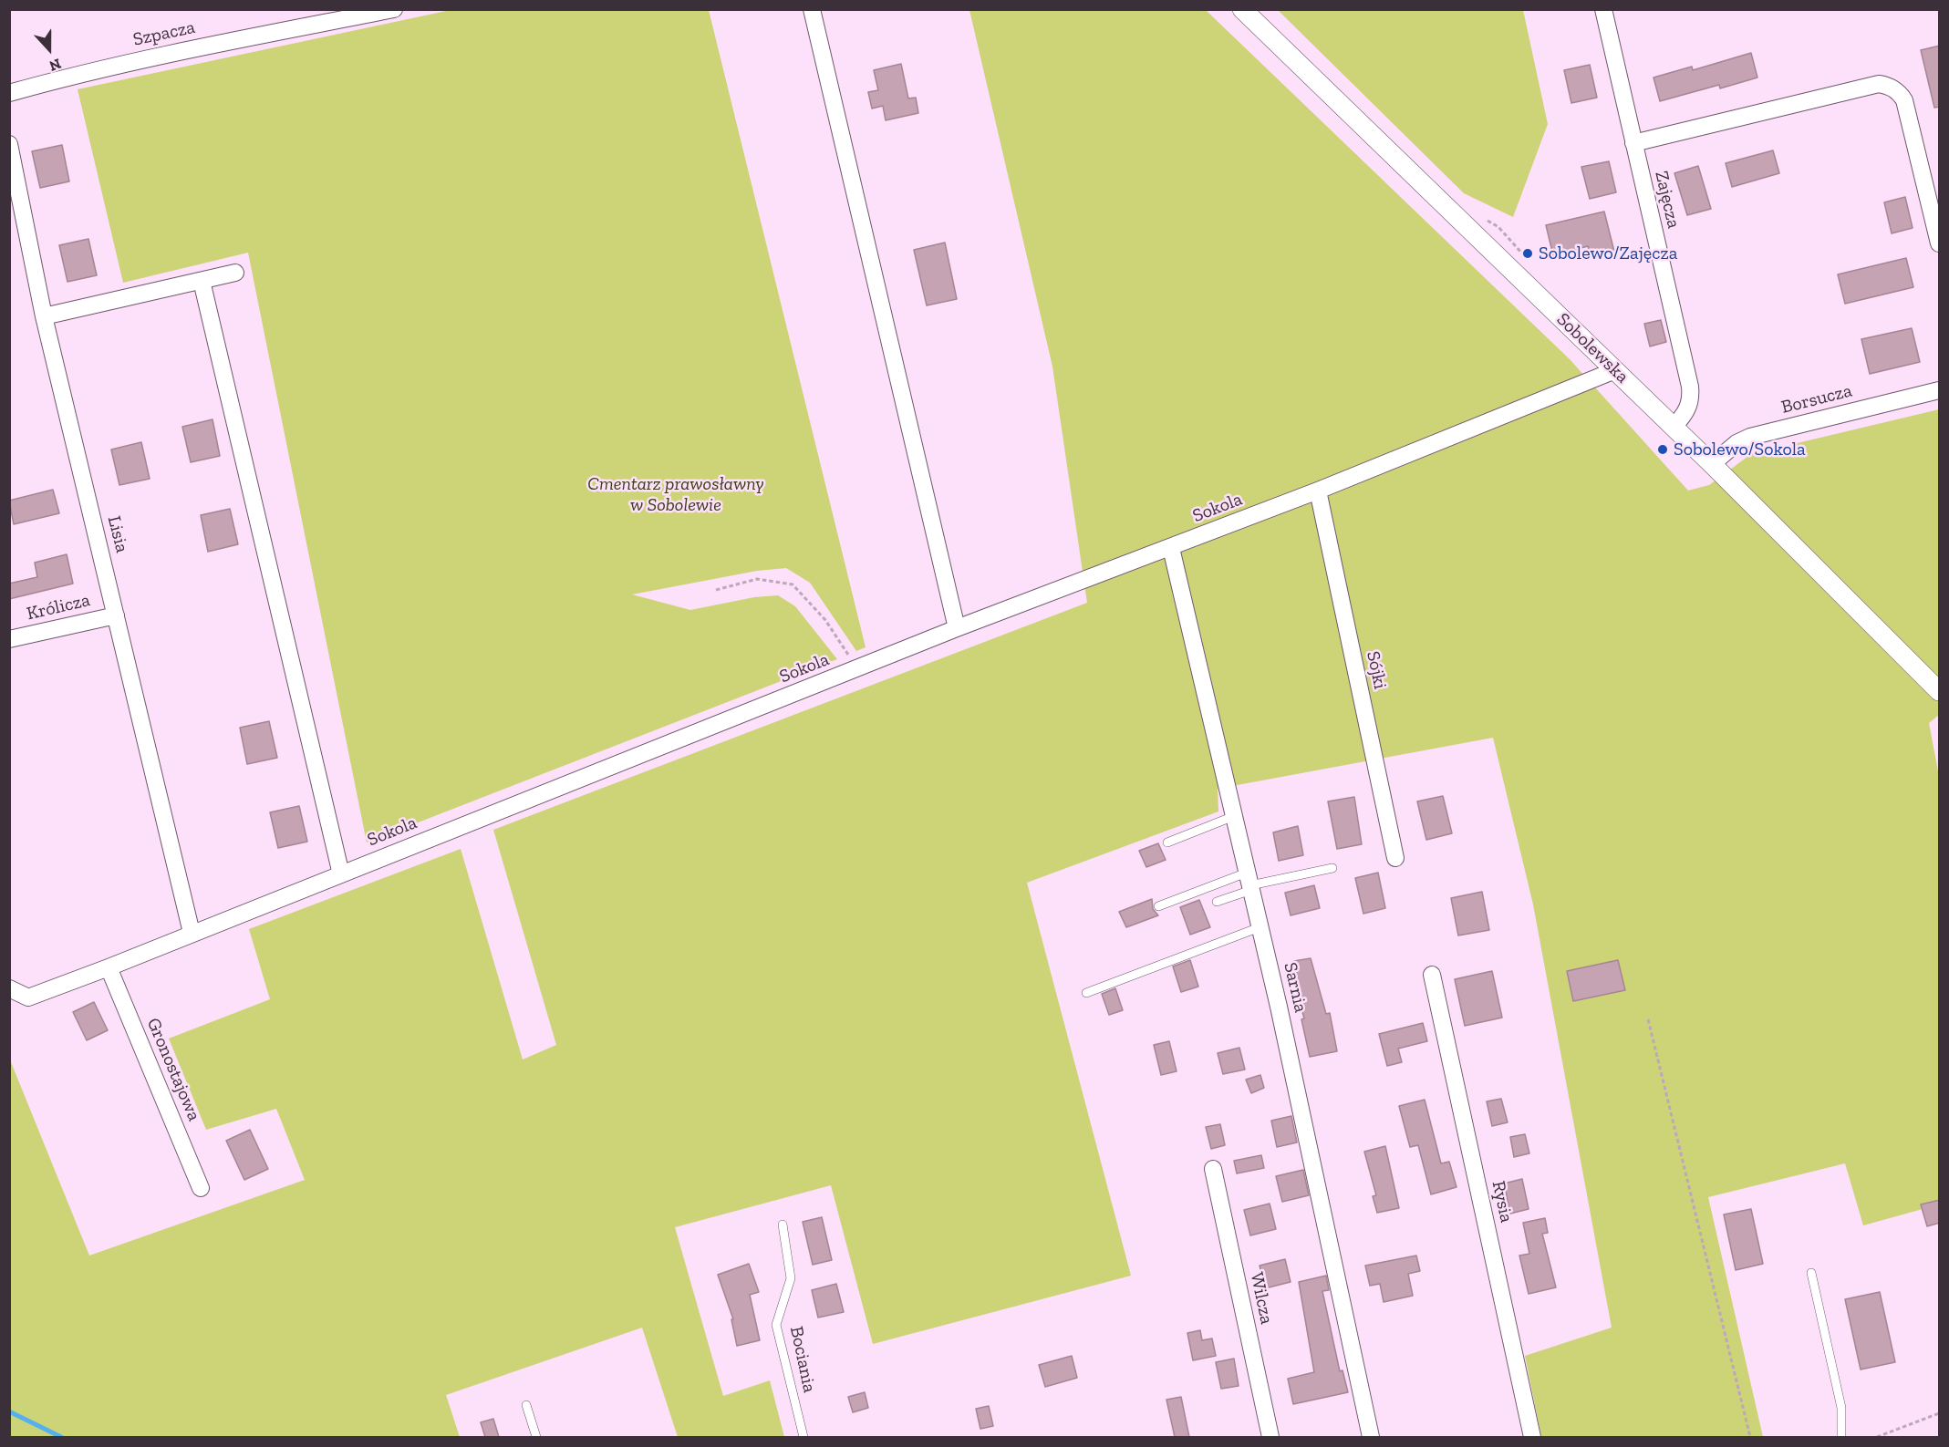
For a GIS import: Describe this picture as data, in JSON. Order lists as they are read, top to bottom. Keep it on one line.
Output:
{"streets":{"street":["Szpacza","Zajęcza","Sobolewska","Borsucza","Sokola","Lisia","Królicza","Sójki","Sarnia","Gronostajowa","Rysia","Wilcza"],"lane":["Bociania"]},"crossings":[["Zajęcza","Sobolewska"],["Sobolewska","Borsucza"],["Sobolewska","Sokola"],["Sokola","Lisia"],["Sokola","Sójki"],["Sokola","Sarnia"],["Sokola","Gronostajowa"],["Lisia","Królicza"]],"parks":["Cmentarz prawosławny w Sobolewie"],"places":["Sobolewo/Zajęcza","Sobolewo/Sokola"],"north":"bottom"}
